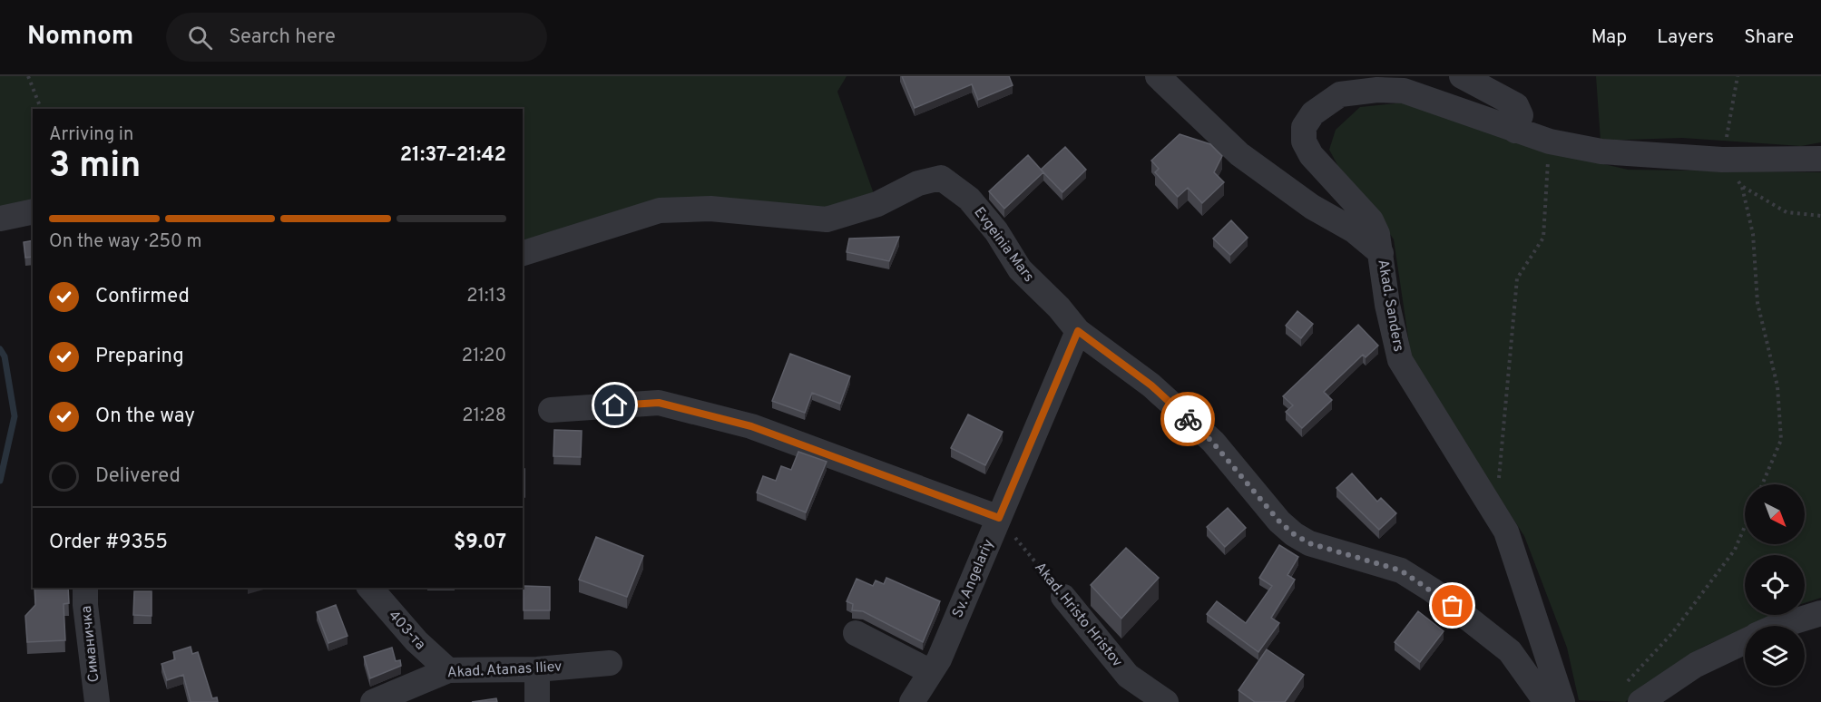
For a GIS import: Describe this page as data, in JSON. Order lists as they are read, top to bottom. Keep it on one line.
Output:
{"streets":{"street":["Evgeinia Mars","Akad. Sanders","Sv. Angelariy","Akad. Hristo Hristov","403-та","Симаничка","Akad. Atanas Iliev"]},"crossings":[["Evgeinia Mars","Sv. Angelariy"],["Sv. Angelariy","Akad. Hristo Hristov"],["403-та","Akad. Atanas Iliev"]],"north":"bottom right","page":{"header":"Nomnom","search":"Search here","nav":["Map","Layers","Share"],"heading":["3 min","Arriving in","21:37–21:42"],"panel":["Order #9355","$9.07"],"bar":"On the way · 250 m","list":[["Confirmed","21:13"],["Preparing","21:20"],["On the way","21:28"],"Delivered"]}}
